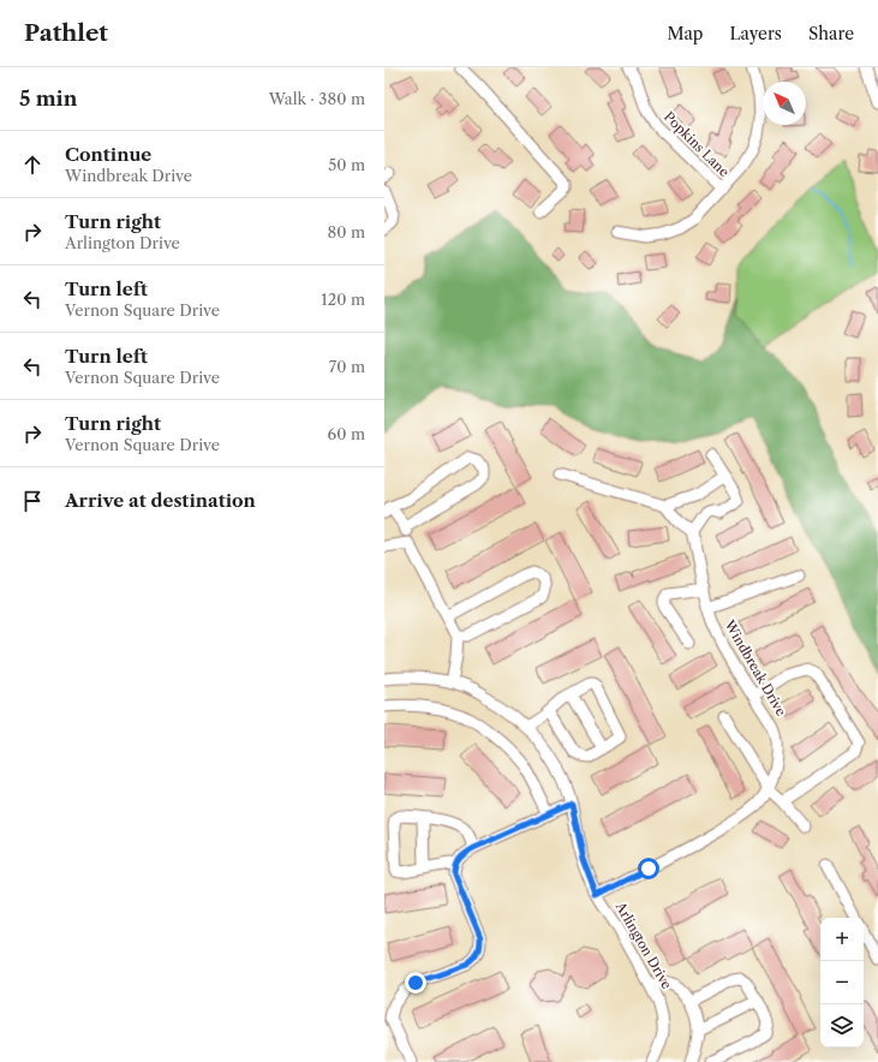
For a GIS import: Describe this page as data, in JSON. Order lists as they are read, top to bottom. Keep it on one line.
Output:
{"streets":{"street":["Popkins Lane","Windbreak Drive","Arlington Drive"]},"crossings":[["Windbreak Drive","Arlington Drive"]],"north":"top left","page":{"header":"Pathlet","nav":["Map","Layers","Share"],"heading":["5 min","Walk · 380 m"],"list":[["Continue","Windbreak Drive","50 m"],["Turn right","Arlington Drive","80 m"],["Turn left","Vernon Square Drive","120 m"],["Turn left","Vernon Square Drive","70 m"],["Turn right","Vernon Square Drive","60 m"],"Arrive at destination"],"map_buttons":["+","−"]}}
